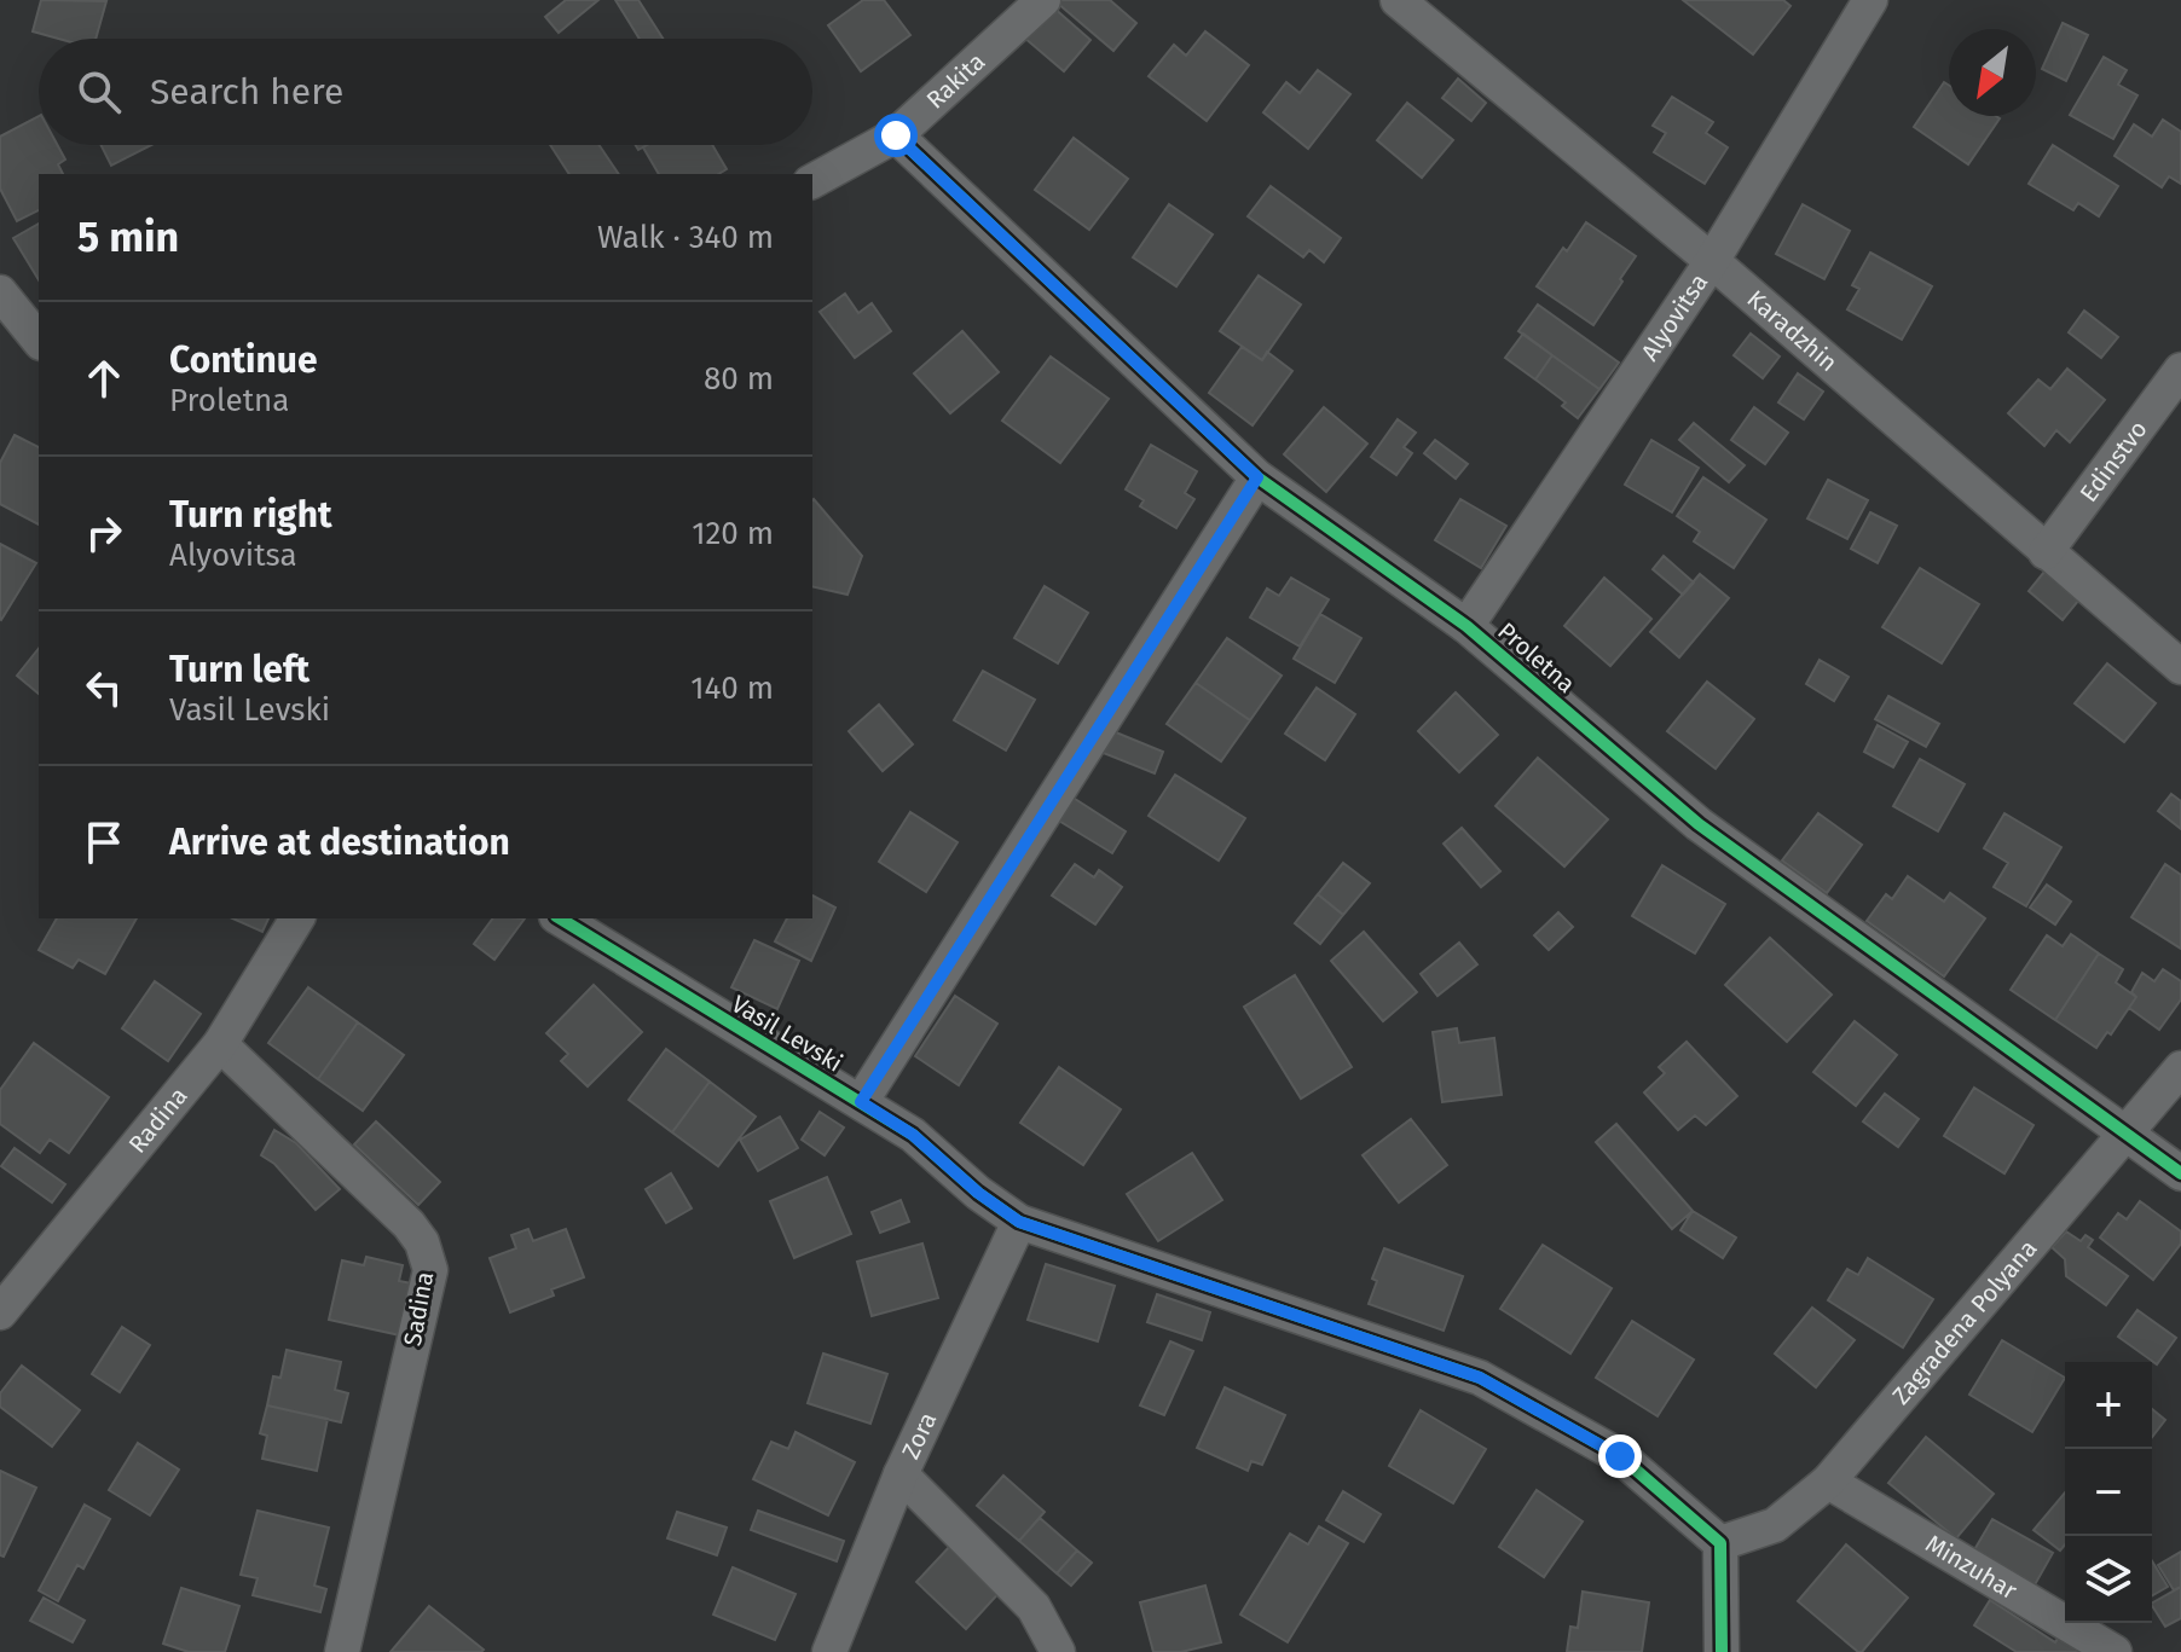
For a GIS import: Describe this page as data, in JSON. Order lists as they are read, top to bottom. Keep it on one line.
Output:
{"streets":{"street":["Rakita","Alyovitsa","Karadzhin","Edinstvo","Proletna","Vasil Levski","Radina","Sadina","Zagradena Polyana","Zora","Minzuhar"]},"crossings":[["Rakita","Proletna"],["Alyovitsa","Karadzhin"],["Alyovitsa","Proletna"],["Karadzhin","Edinstvo"],["Proletna","Zagradena Polyana"],["Vasil Levski","Zagradena Polyana"],["Vasil Levski","Zora"],["Radina","Sadina"],["Zagradena Polyana","Minzuhar"]],"north":"bottom left","page":{"search":"Search here","heading":["5 min","Walk · 340 m"],"list":[["Continue","Proletna","80 m"],["Turn right","Alyovitsa","120 m"],["Turn left","Vasil Levski","140 m"],"Arrive at destination"],"map_buttons":["+","−"]}}
